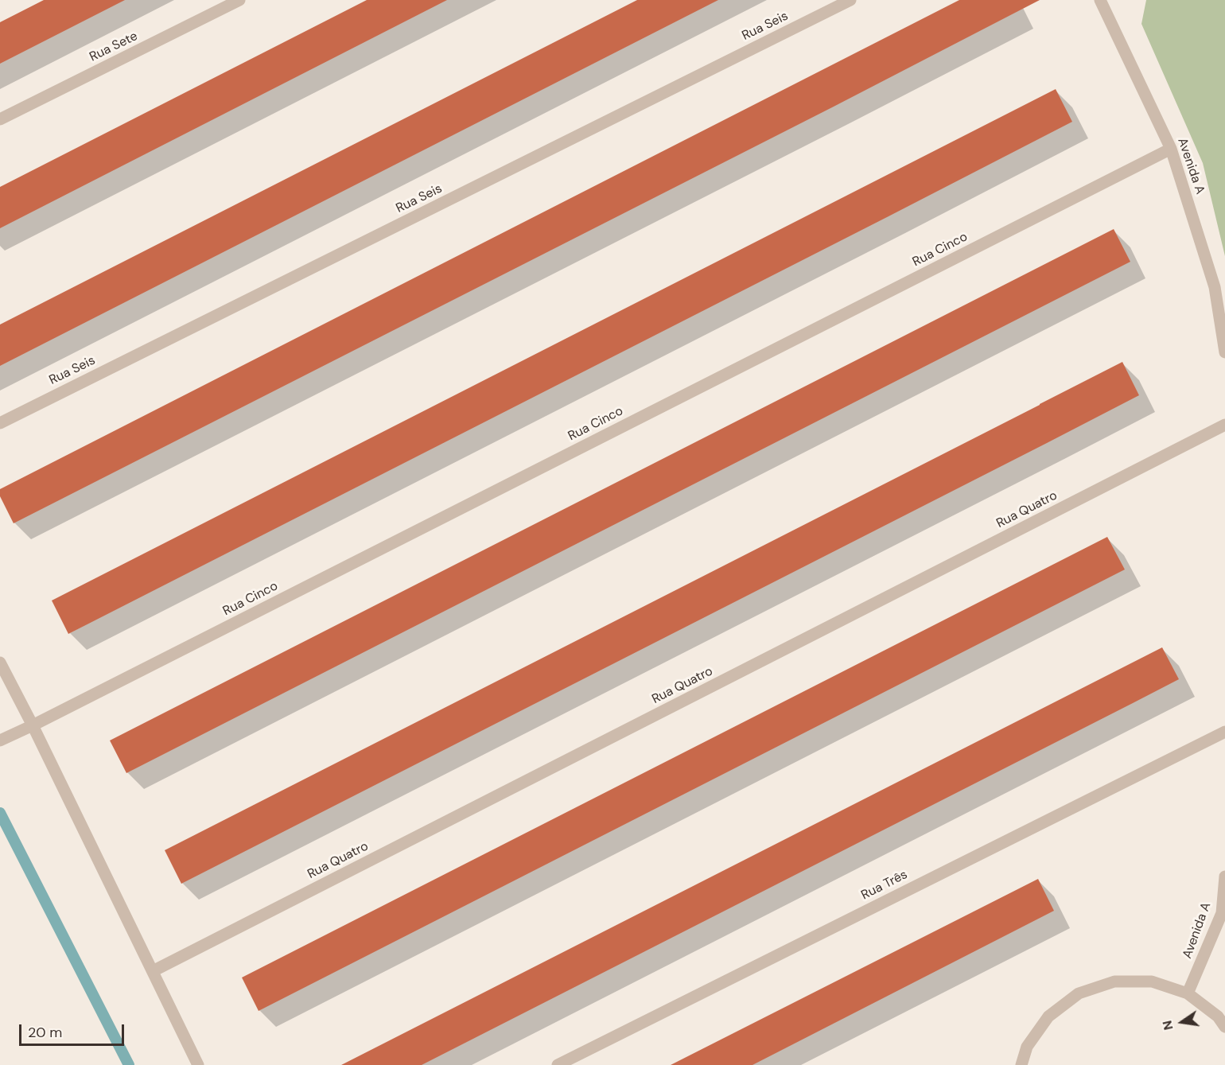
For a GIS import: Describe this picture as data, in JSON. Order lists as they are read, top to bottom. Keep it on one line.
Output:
{"streets":{"street":["Rua Seis","Rua Sete","Avenida A","Rua Cinco","Rua Quatro","Rua Três"]},"crossings":[["Avenida A","Rua Cinco"]],"scale_bar":"20 m","north":"left"}
